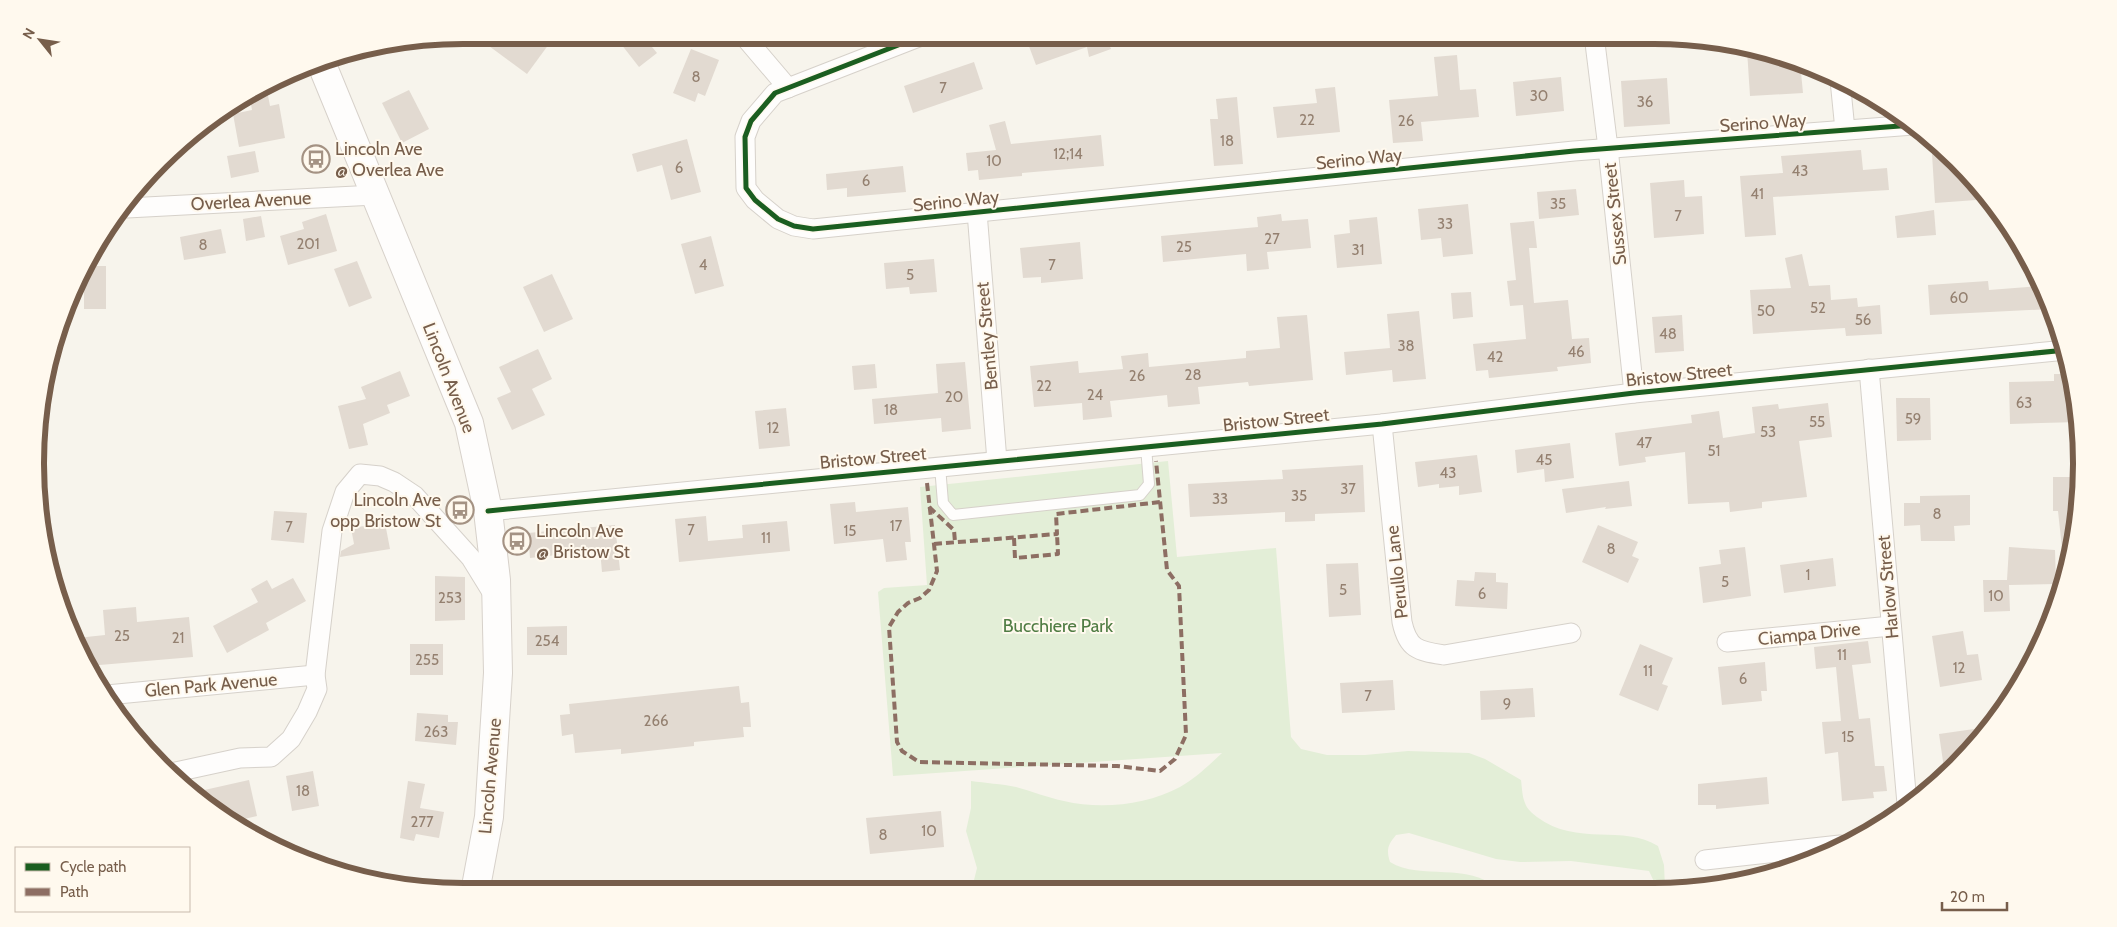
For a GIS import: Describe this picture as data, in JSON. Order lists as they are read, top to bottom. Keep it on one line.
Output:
{"streets":{"main road":["Lincoln Avenue"],"street":["Serino Way","Overlea Avenue","Sussex Street","Bentley Street","Bristow Street","Perullo Lane","Harlow Street","Ciampa Drive","Glen Park Avenue"]},"crossings":[["Serino Way","Sussex Street"],["Serino Way","Bentley Street"],["Overlea Avenue","Lincoln Avenue"],["Sussex Street","Bristow Street"],["Bentley Street","Bristow Street"],["Bristow Street","Lincoln Avenue"],["Bristow Street","Perullo Lane"],["Bristow Street","Harlow Street"],["Harlow Street","Ciampa Drive"]],"parks":["Bucchiere Park"],"places":{"bus stop":["Lincoln Ave @ Overlea Ave","Lincoln Ave opp Bristow St","Lincoln Ave @ Bristow St"]},"house_numbers":["8","7","30","36","22","26","18","12;14","10","6","43","6","41","35","7","33","27","201","8","25","31","4","7","5","60","52","50","56","48","38","46","42","28","26","22","24","20","63","18","59","55","12","53","47","51","45","43","37","35","33","8","17","7","7","15","11","8","1","5","5","6","10","253","25","21","254","11","255","12","11","6","7","9","266","263","15","18","277","10","8"],"legend":["Cycle path","Path"],"scale_bar":"20 m","north":"top left"}
